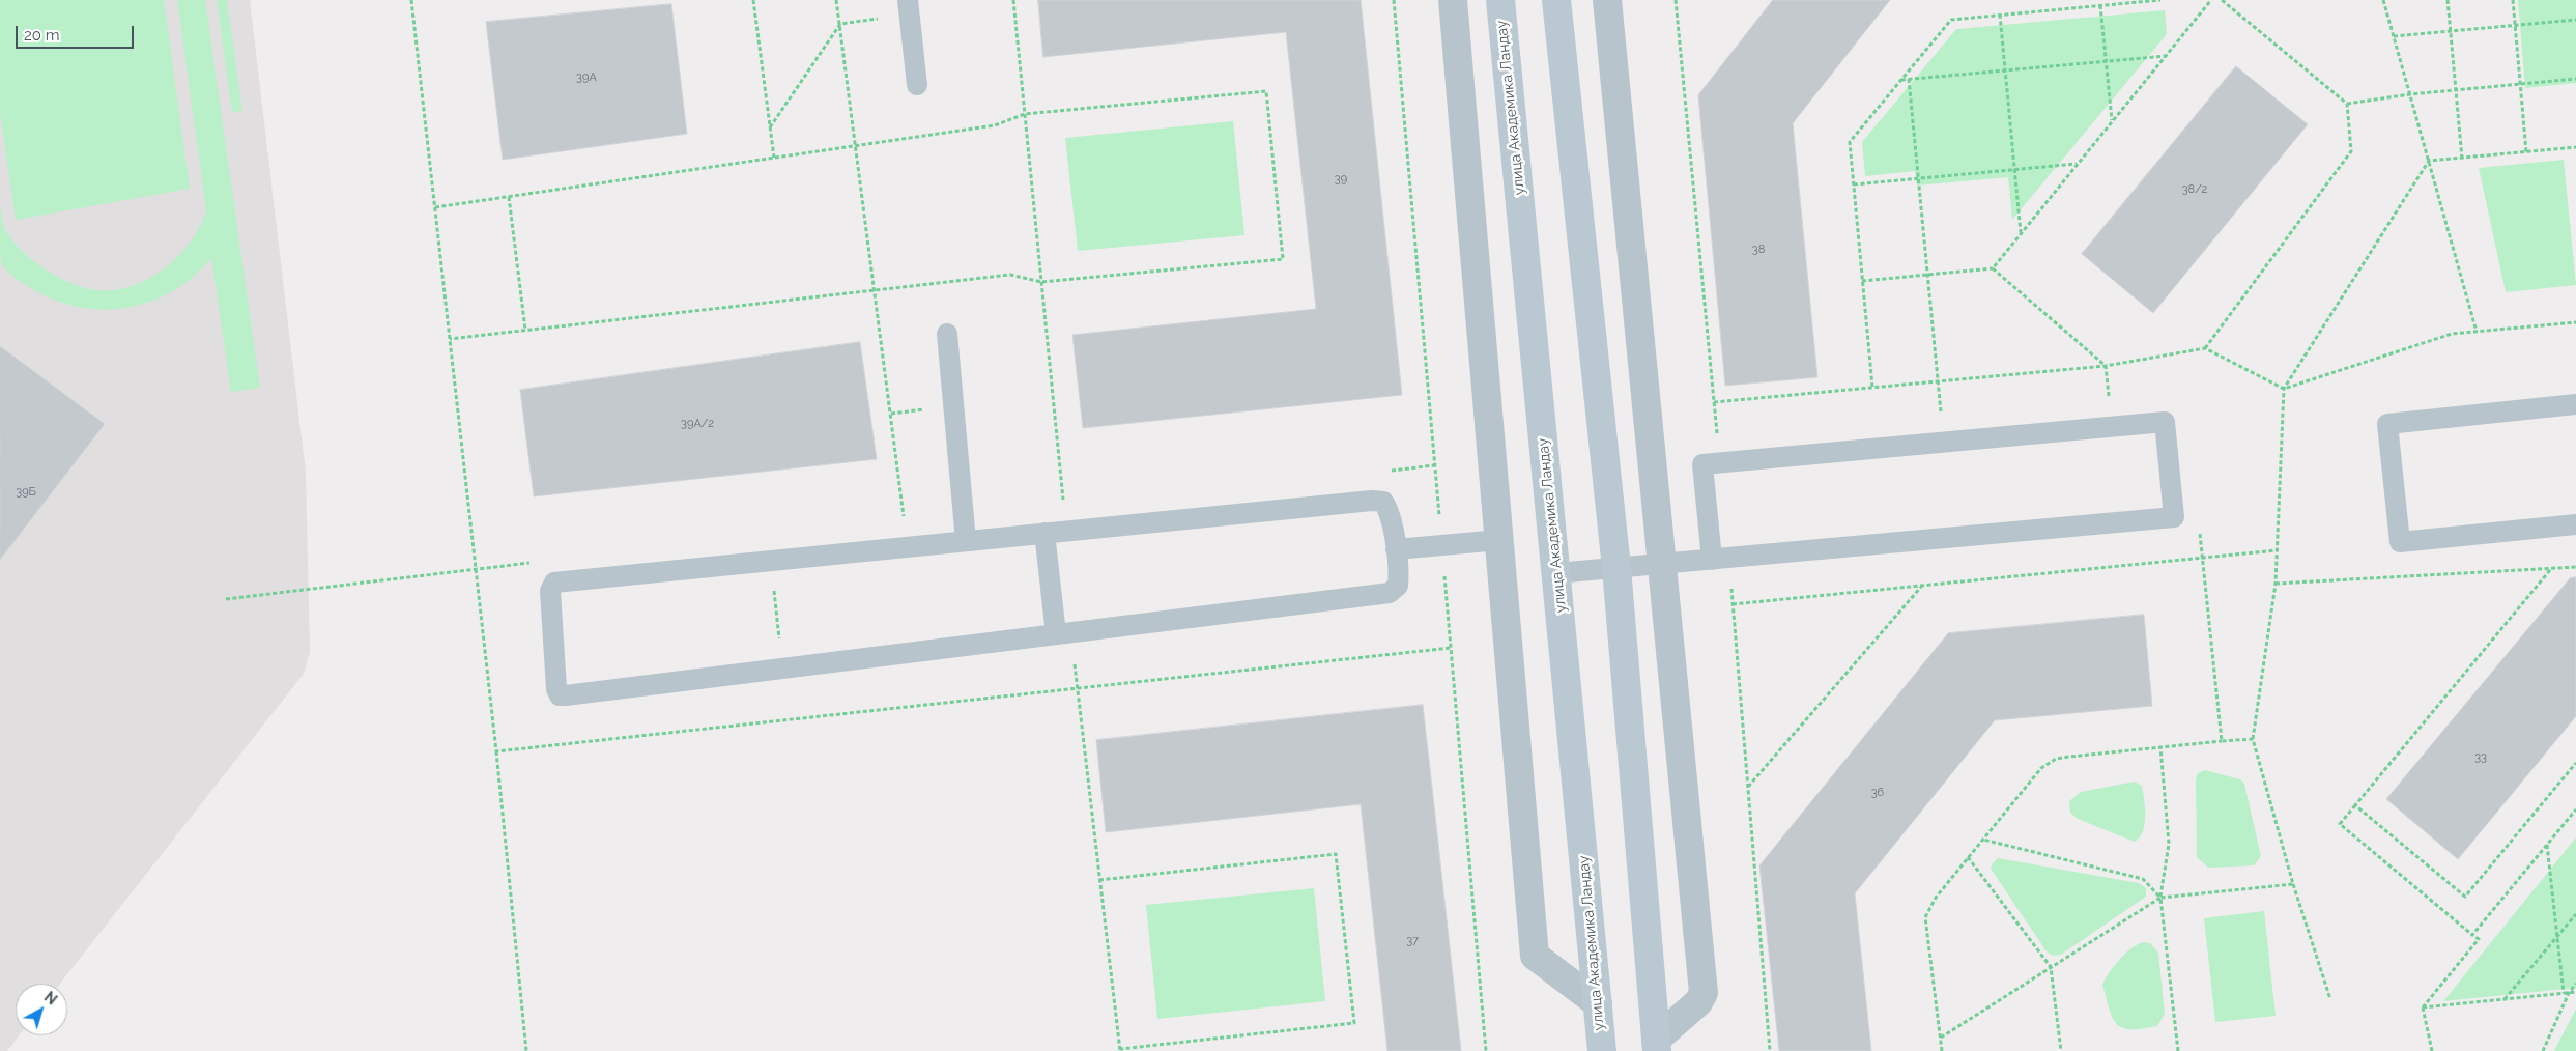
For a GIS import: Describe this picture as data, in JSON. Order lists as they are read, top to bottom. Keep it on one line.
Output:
{"streets":{"street":["улица Академика Ландау"]},"house_numbers":["39А","39","38/2","38","39А/2","39Б","33","36","37"],"scale_bar":"20 m","north":"top right"}
